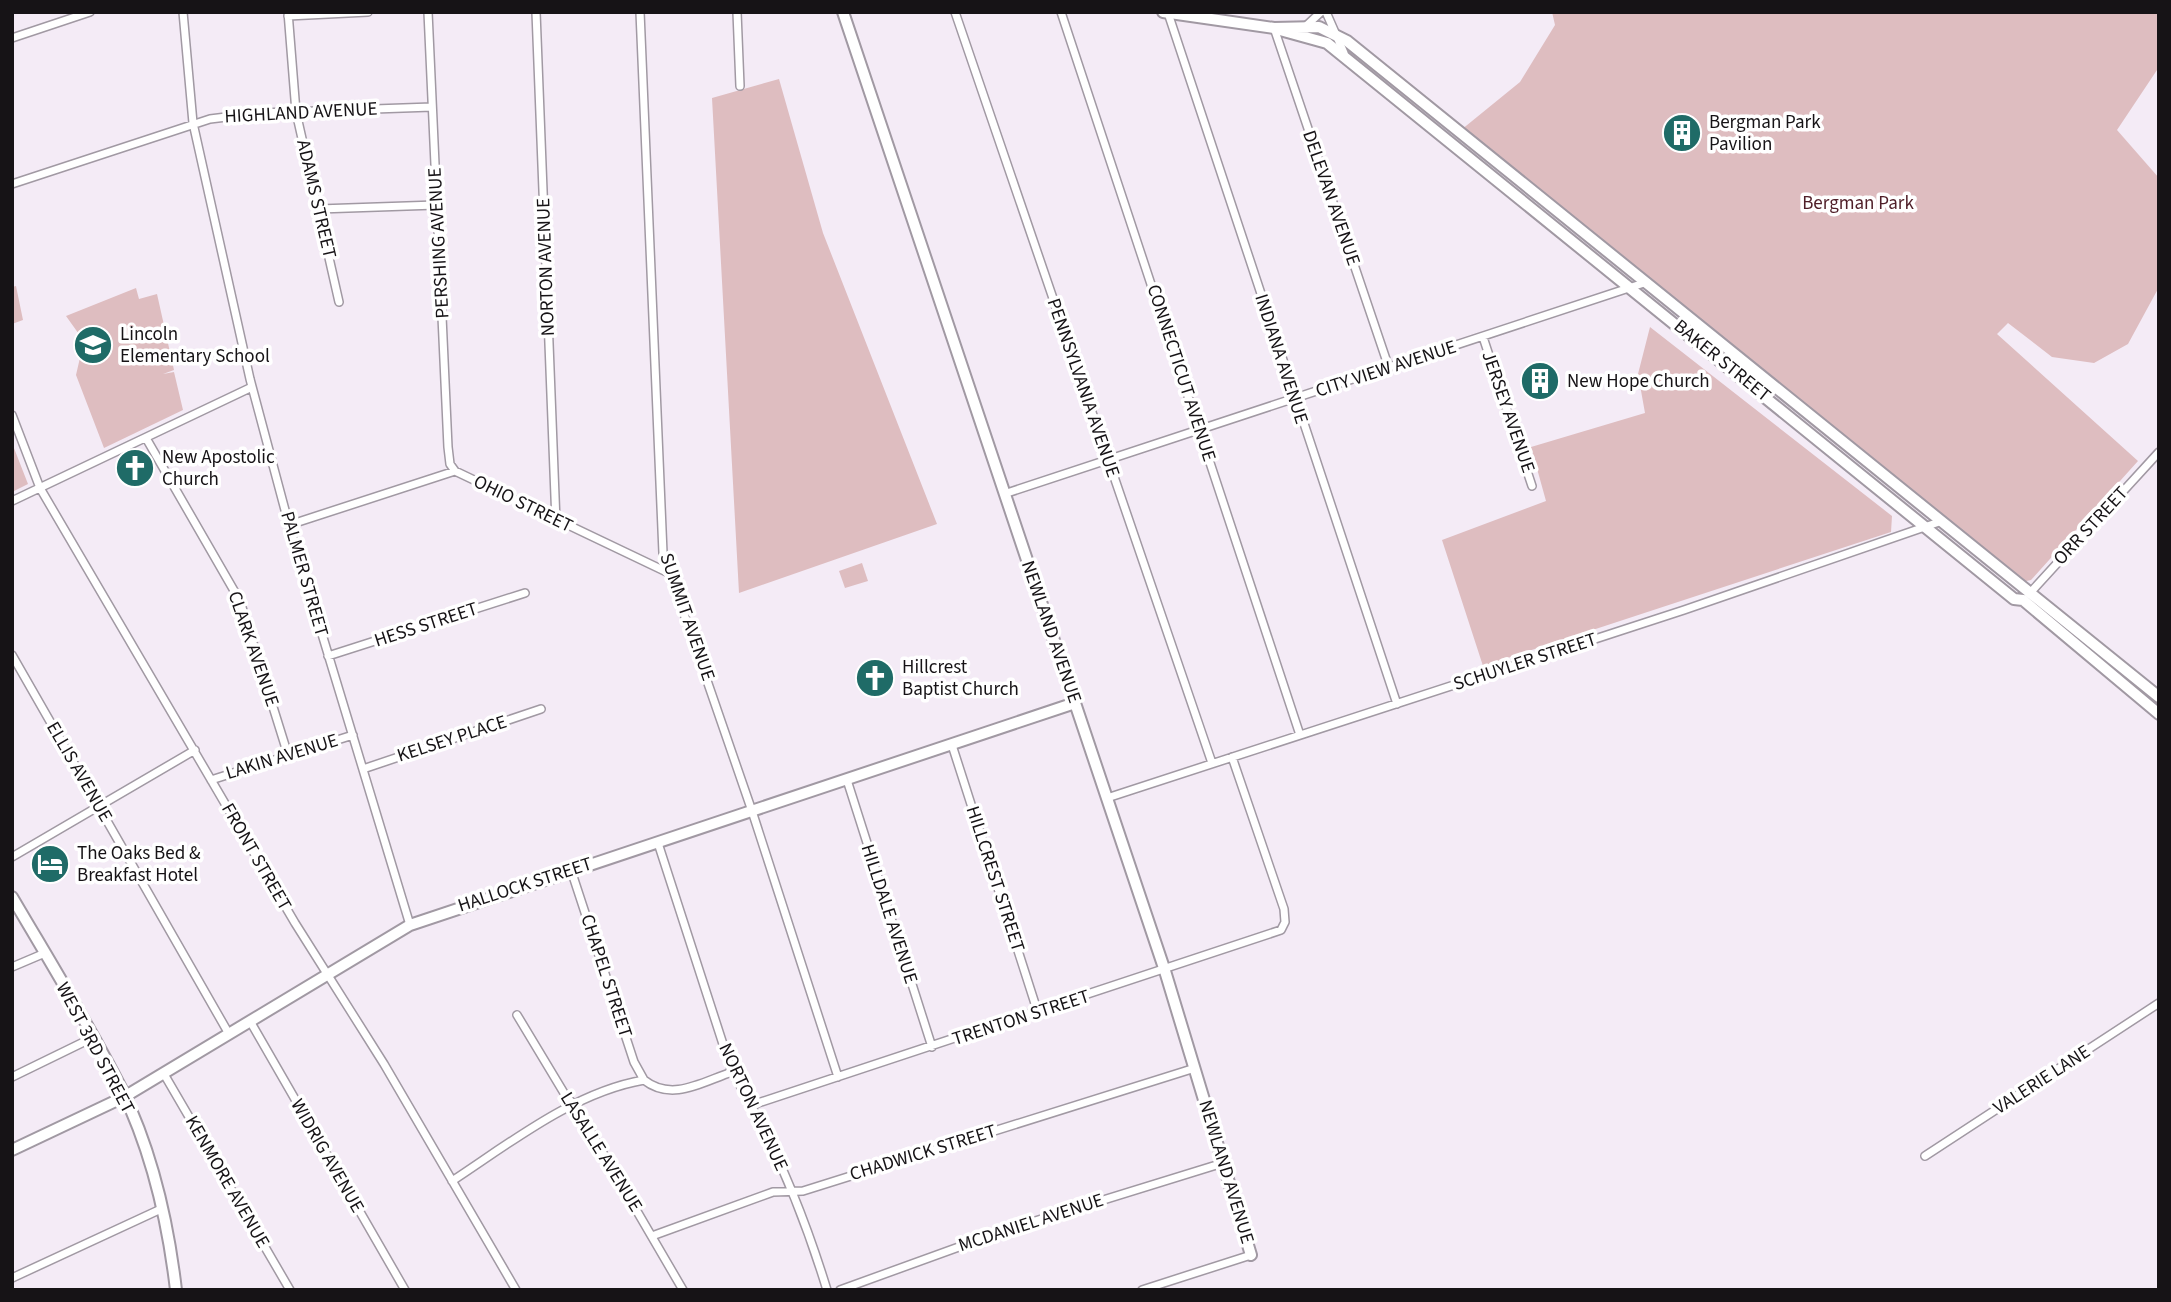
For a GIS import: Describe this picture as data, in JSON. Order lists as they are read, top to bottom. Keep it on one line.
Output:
{"streets":{"street":["HIGHLAND AVENUE","DELEVAN AVENUE","ADAMS STREET","PERSHING AVENUE","NORTON AVENUE","INDIANA AVENUE","BAKER STREET","CITY VIEW AVENUE","CONNECTICUT AVENUE","PENNSYLVANIA AVENUE","JERSEY AVENUE","OHIO STREET","ORR STREET","PALMER STREET","SUMMIT AVENUE","HESS STREET","NEWLAND AVENUE","CLARK AVENUE","SCHUYLER STREET","KELSEY PLACE","LAKIN AVENUE","ELLIS AVENUE","FRONT STREET","HILLCREST STREET","HALLOCK STREET","HILLDALE AVENUE","CHAPEL STREET","TRENTON STREET","WEST 3RD STREET","VALERIE LANE","LASALLE AVENUE","CHADWICK STREET","WIDRIG AVENUE","KENMORE AVENUE","MCDANIEL AVENUE"]},"crossings":[["HIGHLAND AVENUE","ADAMS STREET"],["HIGHLAND AVENUE","PERSHING AVENUE"],["HIGHLAND AVENUE","PALMER STREET"],["DELEVAN AVENUE","BAKER STREET"],["DELEVAN AVENUE","CITY VIEW AVENUE"],["PERSHING AVENUE","OHIO STREET"],["NORTON AVENUE","OHIO STREET"],["NORTON AVENUE","HALLOCK STREET"],["NORTON AVENUE","TRENTON STREET"],["NORTON AVENUE","CHADWICK STREET"],["INDIANA AVENUE","BAKER STREET"],["INDIANA AVENUE","CITY VIEW AVENUE"],["INDIANA AVENUE","SCHUYLER STREET"],["BAKER STREET","CITY VIEW AVENUE"],["BAKER STREET","ORR STREET"],["BAKER STREET","SCHUYLER STREET"],["CITY VIEW AVENUE","CONNECTICUT AVENUE"],["CITY VIEW AVENUE","PENNSYLVANIA AVENUE"],["CITY VIEW AVENUE","JERSEY AVENUE"],["CITY VIEW AVENUE","NEWLAND AVENUE"],["CONNECTICUT AVENUE","SCHUYLER STREET"],["PENNSYLVANIA AVENUE","SCHUYLER STREET"],["OHIO STREET","PALMER STREET"],["OHIO STREET","SUMMIT AVENUE"],["PALMER STREET","HESS STREET"],["PALMER STREET","KELSEY PLACE"],["PALMER STREET","LAKIN AVENUE"],["PALMER STREET","HALLOCK STREET"],["SUMMIT AVENUE","HALLOCK STREET"],["SUMMIT AVENUE","TRENTON STREET"],["NEWLAND AVENUE","SCHUYLER STREET"],["NEWLAND AVENUE","HALLOCK STREET"],["NEWLAND AVENUE","TRENTON STREET"],["NEWLAND AVENUE","CHADWICK STREET"],["NEWLAND AVENUE","MCDANIEL AVENUE"],["CLARK AVENUE","LAKIN AVENUE"],["SCHUYLER STREET","TRENTON STREET"],["LAKIN AVENUE","FRONT STREET"],["ELLIS AVENUE","HALLOCK STREET"],["FRONT STREET","HALLOCK STREET"],["HILLCREST STREET","HALLOCK STREET"],["HILLCREST STREET","TRENTON STREET"],["HALLOCK STREET","HILLDALE AVENUE"],["HALLOCK STREET","CHAPEL STREET"],["HALLOCK STREET","WEST 3RD STREET"],["HALLOCK STREET","WIDRIG AVENUE"],["HALLOCK STREET","KENMORE AVENUE"],["HILLDALE AVENUE","TRENTON STREET"],["LASALLE AVENUE","CHADWICK STREET"]],"parks":["Bergman Park"],"places":{"building":["Bergman Park Pavilion","New Hope Church"],"school or university":["Lincoln Elementary School"],"church":["New Apostolic Church","Hillcrest Baptist Church"],"hotel":["The Oaks Bed & Breakfast Hotel"]}}
